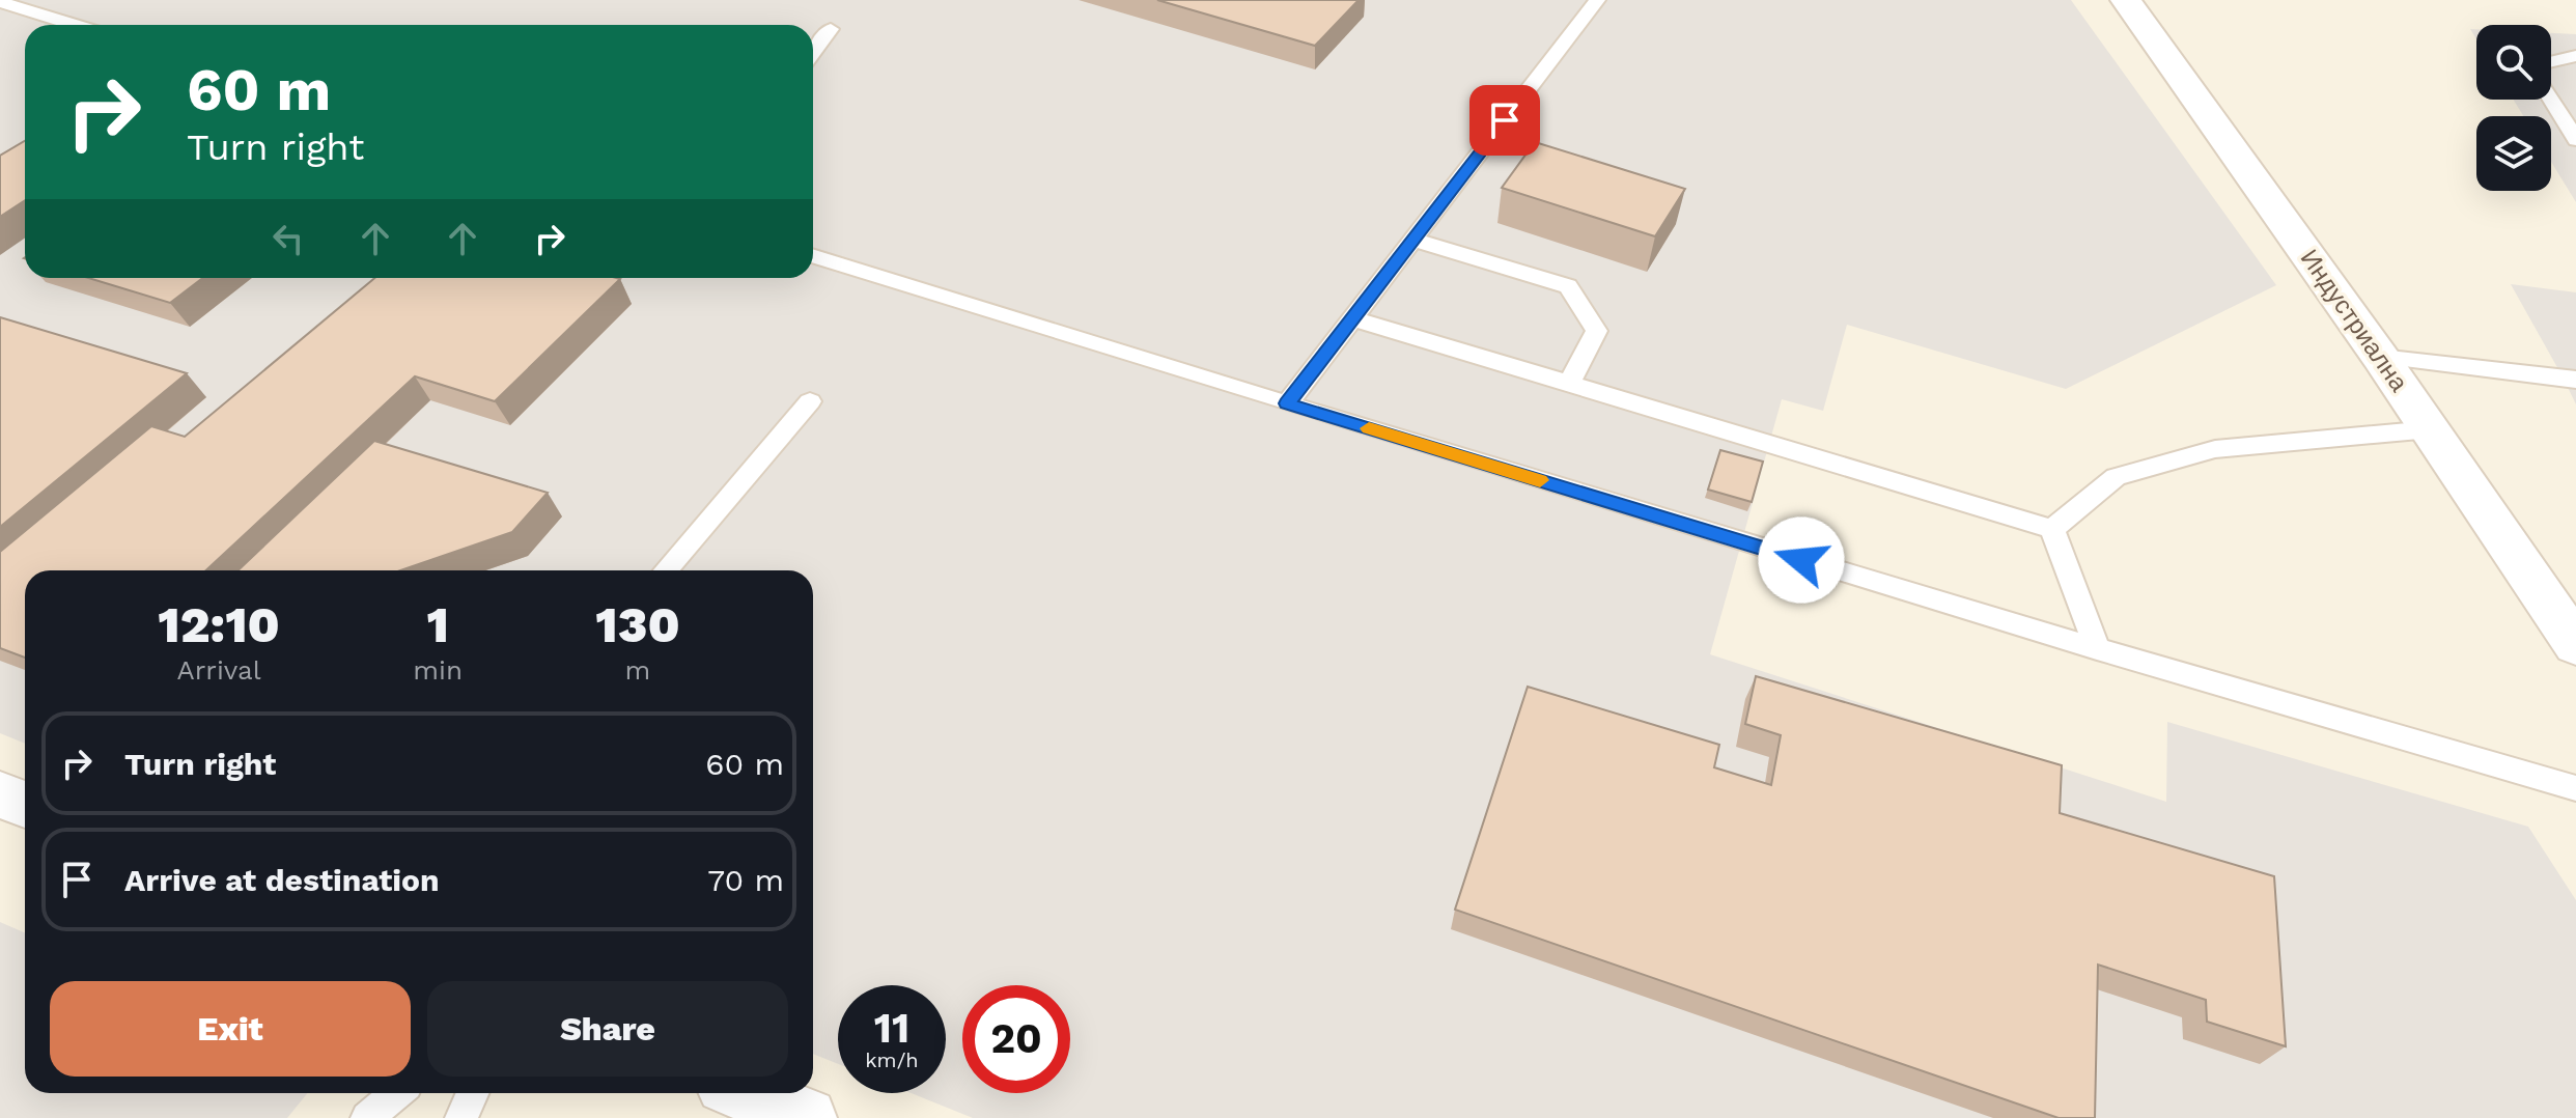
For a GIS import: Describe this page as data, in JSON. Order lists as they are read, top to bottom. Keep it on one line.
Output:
{"streets":{"street":["Индустриална"]},"page":{"turn":["60 m","Turn right"],"eta":["12:10","Arrival","1","min","130","m"],"list":[{"name":"Turn right","value":"60 m"},{"name":"Arrive at destination","value":"70 m"}],"buttons":["Exit","Share"],"speed":"11 km/h","limit":"20"}}
